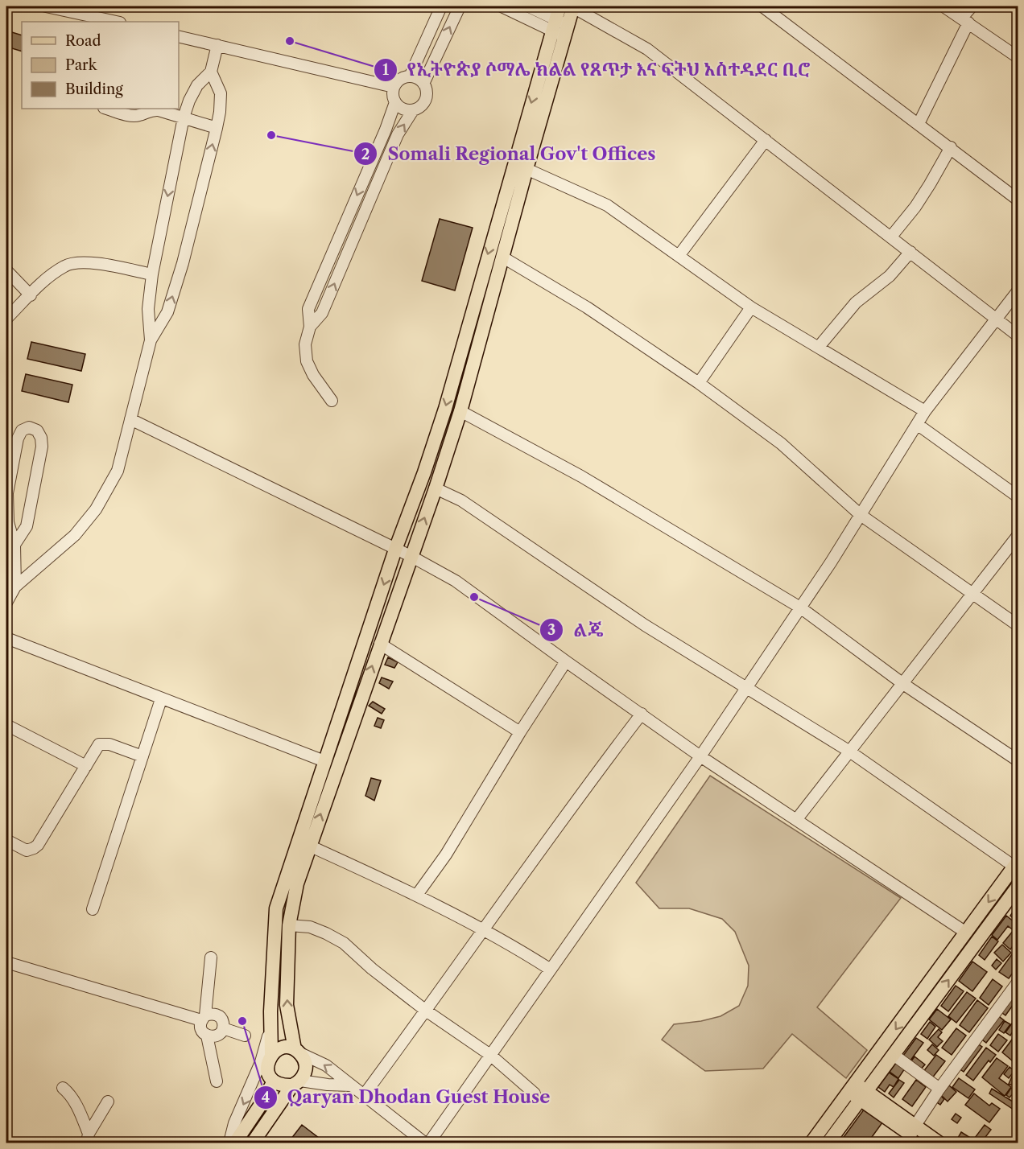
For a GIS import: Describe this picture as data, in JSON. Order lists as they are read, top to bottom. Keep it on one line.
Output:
{"places":["የኢትዮጵያ ሶማሌ ክልል የጸጥታ እና ፍትህ አስተዳደር ቢሮ","Somali Regional Gov't Offices","ልጄ","Qaryan Dhodan Guest House"],"legend":["Road","Park","Building"]}
